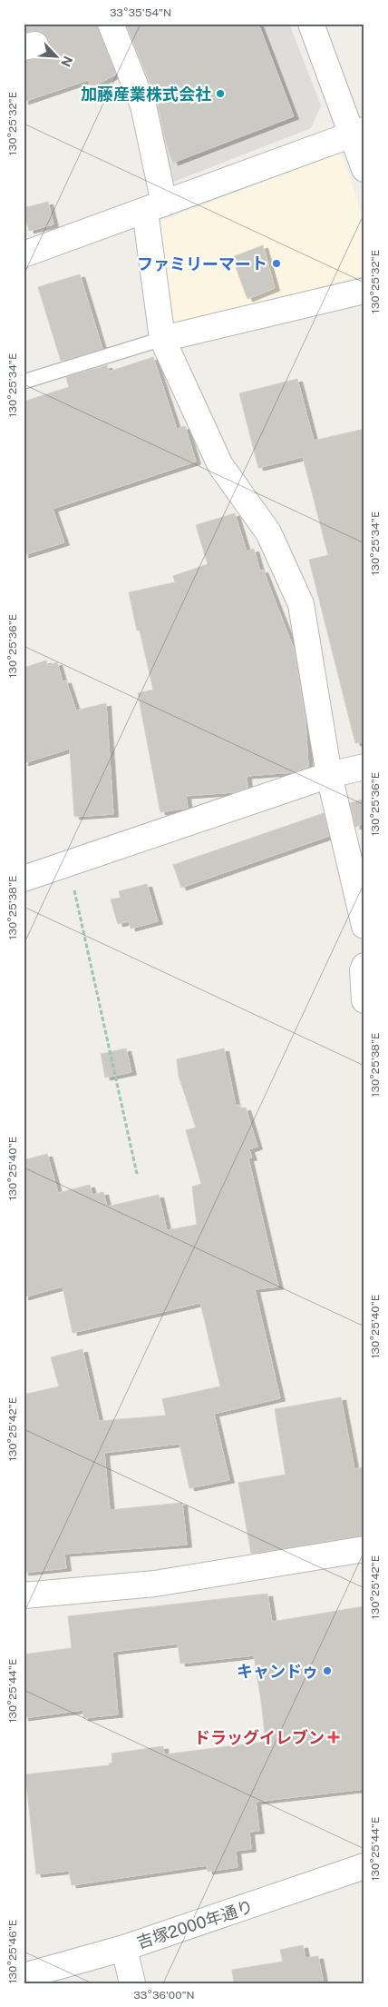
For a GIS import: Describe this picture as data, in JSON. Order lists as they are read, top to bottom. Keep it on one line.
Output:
{"streets":{"street":["吉塚2000年通り"]},"places":{"other":["加藤産業株式会社","ファミリーマート","キャンドゥ"],"health":["ドラッグイレブン"]},"north":"bottom right","coordinates":["33°35'54\"N","130°25'32\"E","130°25'34\"E","130°25'36\"E","130°25'38\"E","130°25'40\"E","130°25'42\"E","130°25'44\"E","130°25'46\"E","33°36'00\"N"]}
